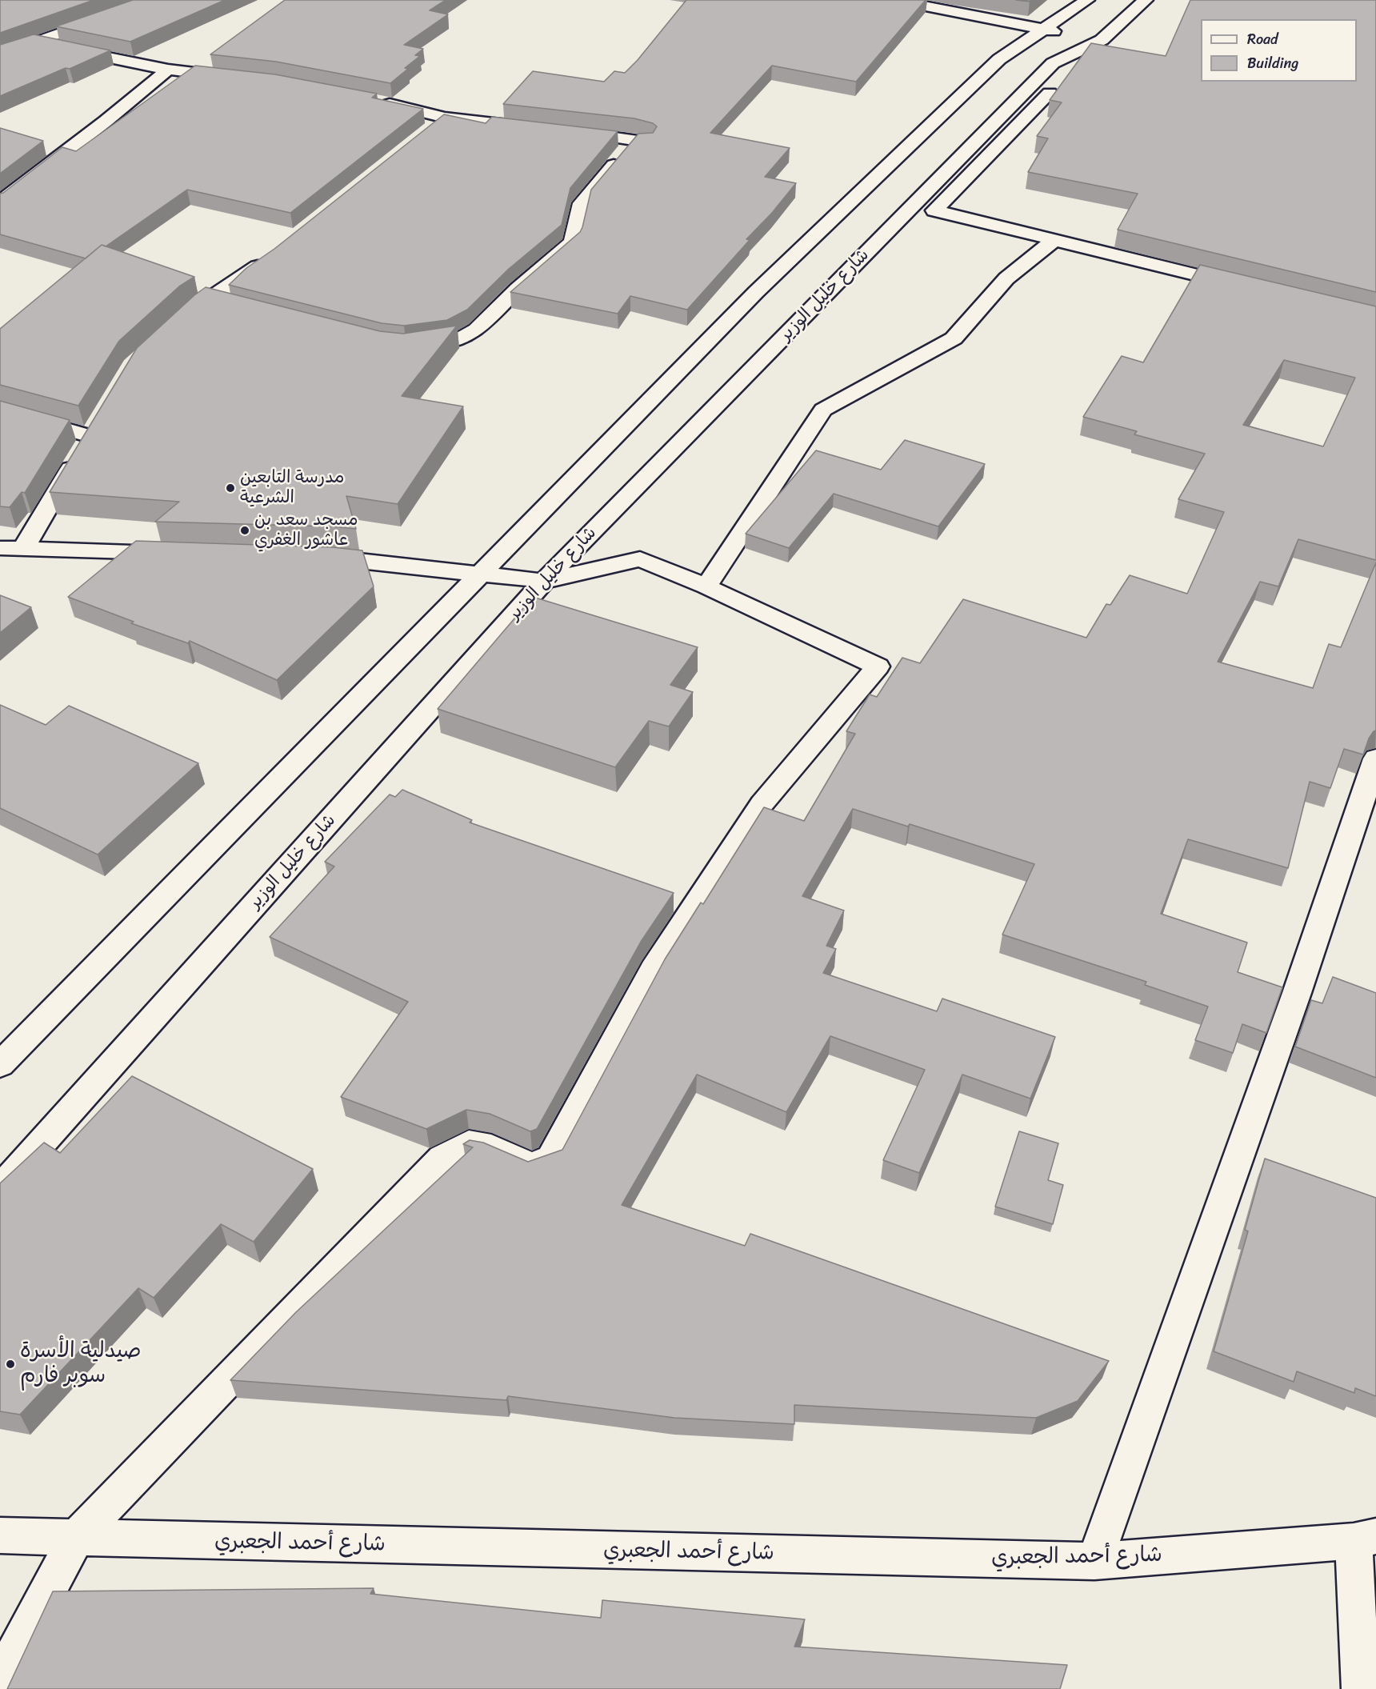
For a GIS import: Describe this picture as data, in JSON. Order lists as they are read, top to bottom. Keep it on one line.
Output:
{"streets":{"street":["شارع خليل الوزير","شارع أحمد الجعبري"]},"places":["مدرسة التابعين الشرعية","مسجد سعد بن عاشور الغفري","صيدلية الأسرة سوبر فارم"],"legend":["Road","Building"]}
